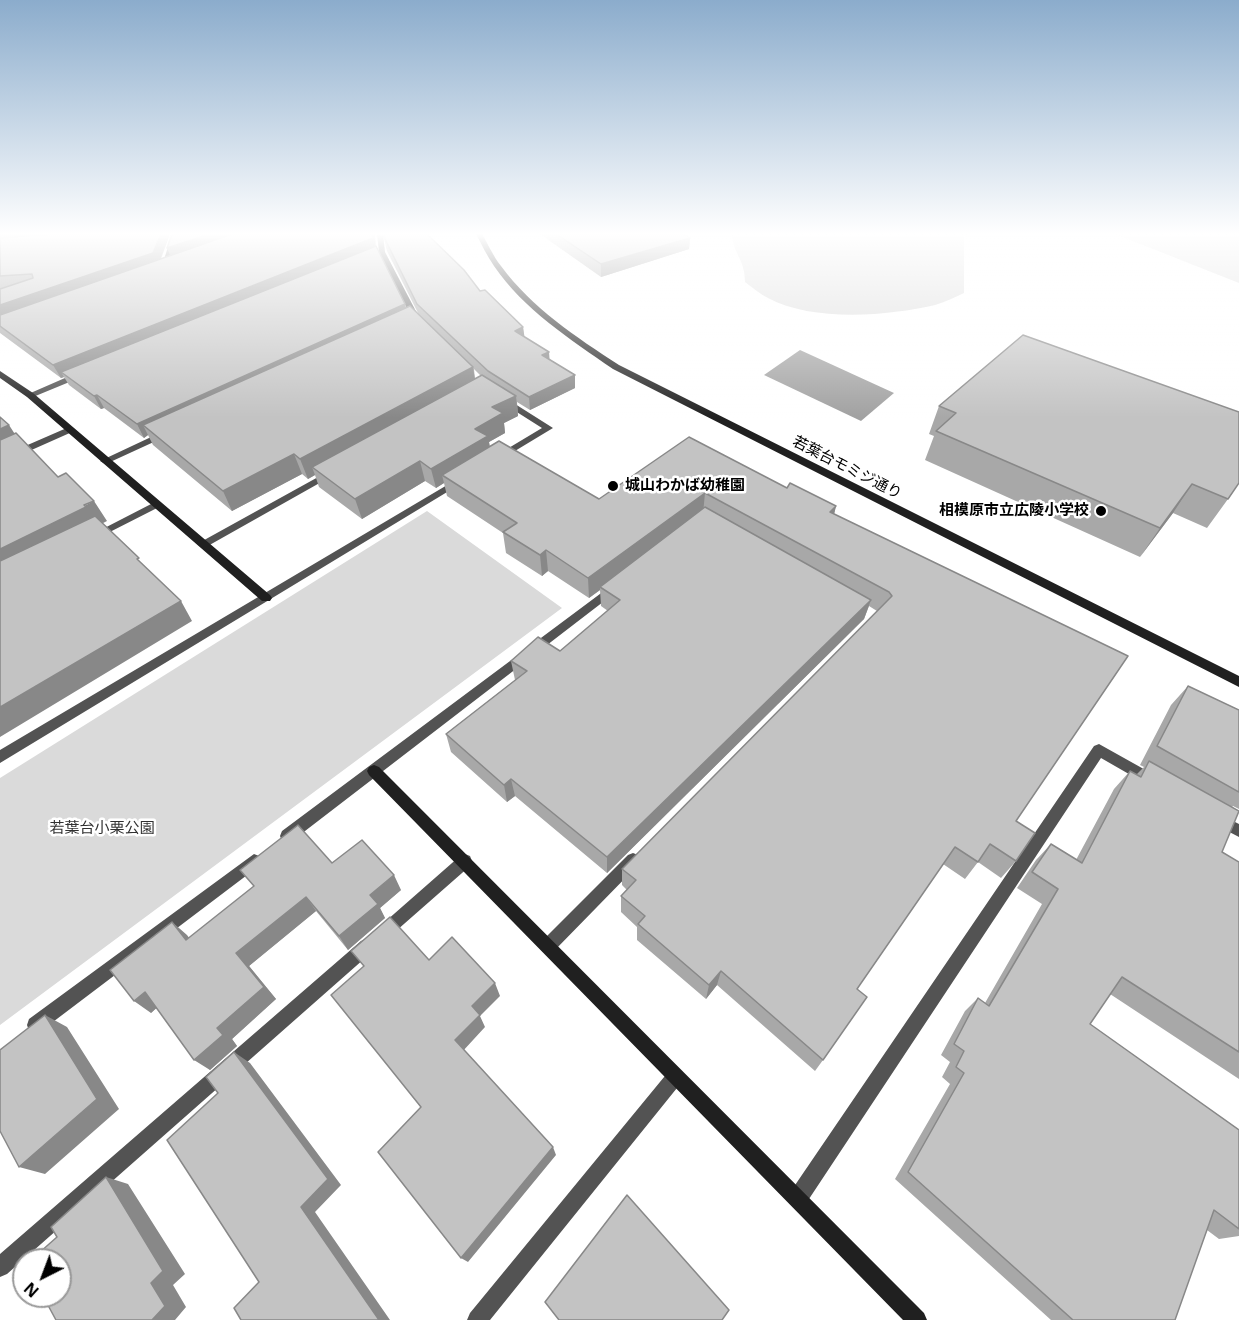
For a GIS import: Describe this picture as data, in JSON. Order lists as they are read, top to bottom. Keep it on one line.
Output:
{"streets":{"street":["若葉台モミジ通り"]},"parks":["若葉台小栗公園"],"places":["城山わかば幼稚園","相模原市立広陵小学校"],"north":"bottom left"}
